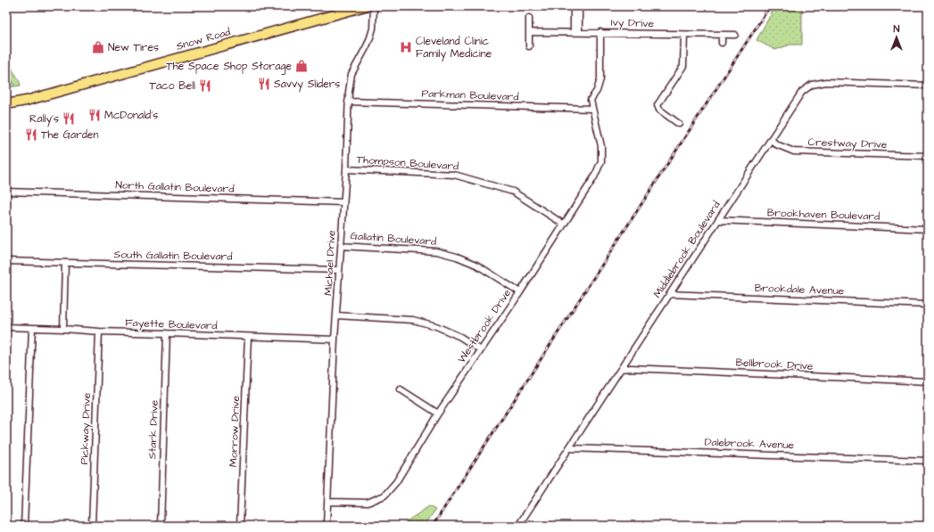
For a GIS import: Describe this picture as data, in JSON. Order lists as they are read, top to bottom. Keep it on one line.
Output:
{"streets":{"main road":["Snow Road"],"street":["Ivy Drive","Parkman Boulevard","Crestway Drive","Thompson Boulevard","North Gallatin Boulevard","Brookhaven Boulevard","Gallatin Boulevard","Middlebrook Boulevard","South Gallatin Boulevard","Michael Drive","Brookdale Avenue","Fayette Boulevard","Westbrook Drive","Bellbrook Drive","Pickway Drive","Stark Drive","Morrow Drive","Dalebrook Avenue"]},"crossings":[["Parkman Boulevard","Michael Drive"],["Parkman Boulevard","Westbrook Drive"],["Crestway Drive","Middlebrook Boulevard"],["Thompson Boulevard","Michael Drive"],["Thompson Boulevard","Westbrook Drive"],["North Gallatin Boulevard","Michael Drive"],["Brookhaven Boulevard","Middlebrook Boulevard"],["Gallatin Boulevard","Michael Drive"],["Gallatin Boulevard","Westbrook Drive"],["Middlebrook Boulevard","Brookdale Avenue"],["Middlebrook Boulevard","Bellbrook Drive"],["Middlebrook Boulevard","Dalebrook Avenue"],["South Gallatin Boulevard","Michael Drive"],["Michael Drive","Fayette Boulevard"],["Michael Drive","Westbrook Drive"],["Fayette Boulevard","Pickway Drive"],["Fayette Boulevard","Stark Drive"],["Fayette Boulevard","Morrow Drive"]],"places":{"shop":["New Tires","The Space Shop Storage"],"hospital":["Cleveland Clinic Family Medicine"],"restaurant":["Savvy Sliders","Taco Bell","McDonald's","Rally's","The Garden"]},"north":"top"}
